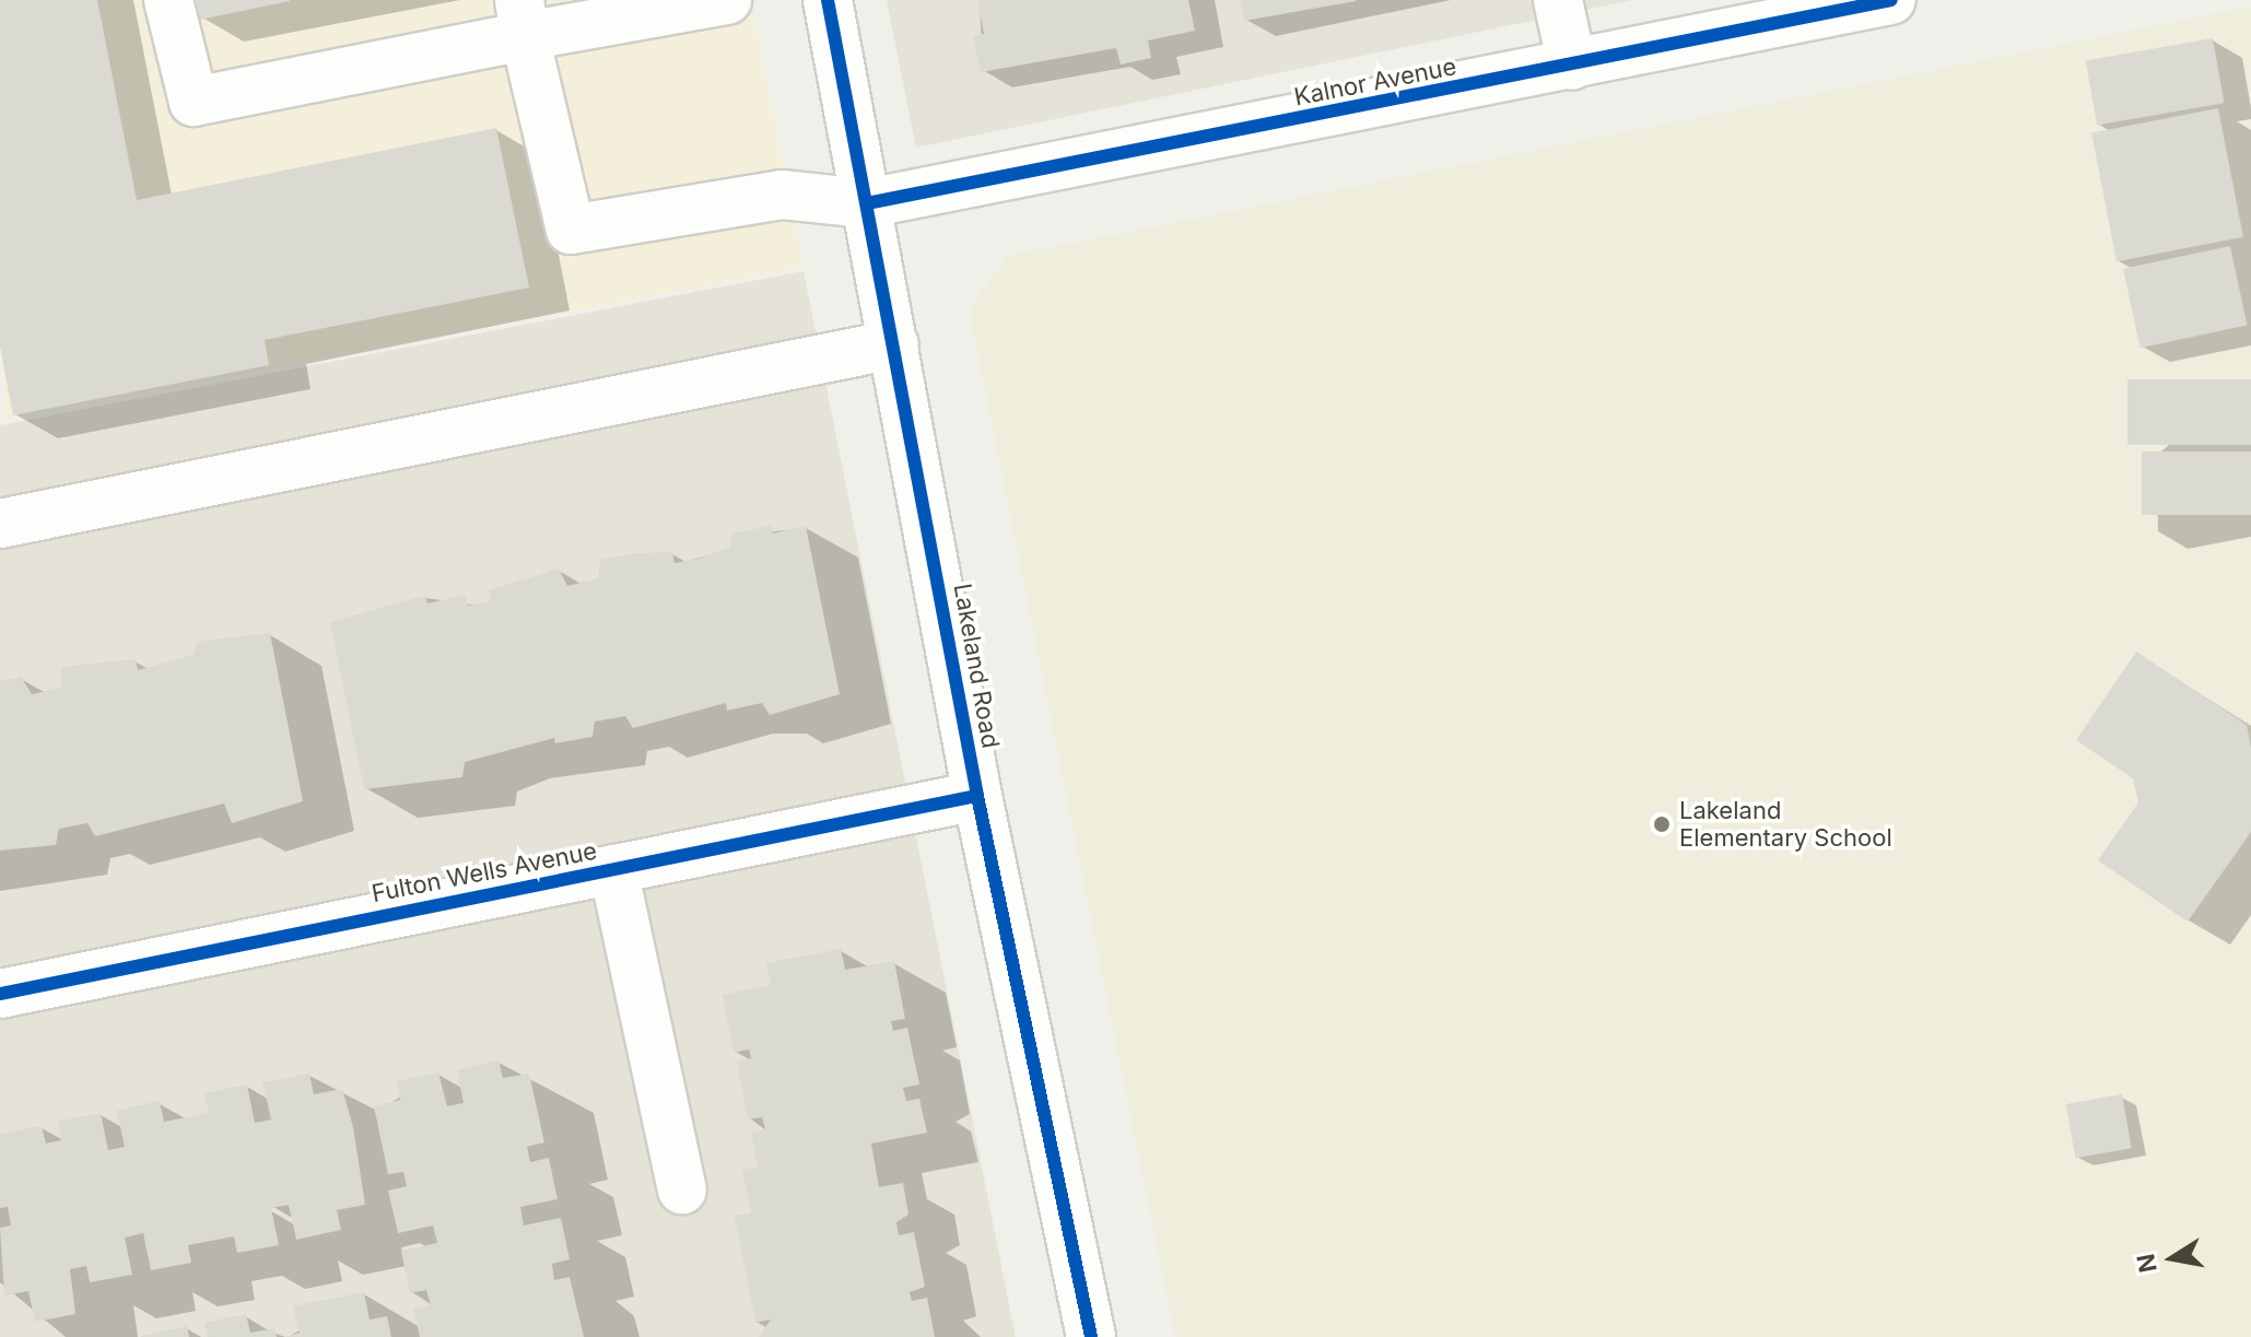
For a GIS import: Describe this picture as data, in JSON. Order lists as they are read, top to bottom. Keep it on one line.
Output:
{"streets":{"street":["Kalnor Avenue","Lakeland Road","Fulton Wells Avenue"]},"crossings":[["Kalnor Avenue","Lakeland Road"],["Lakeland Road","Fulton Wells Avenue"]],"places":["Lakeland Elementary School"],"north":"left"}
